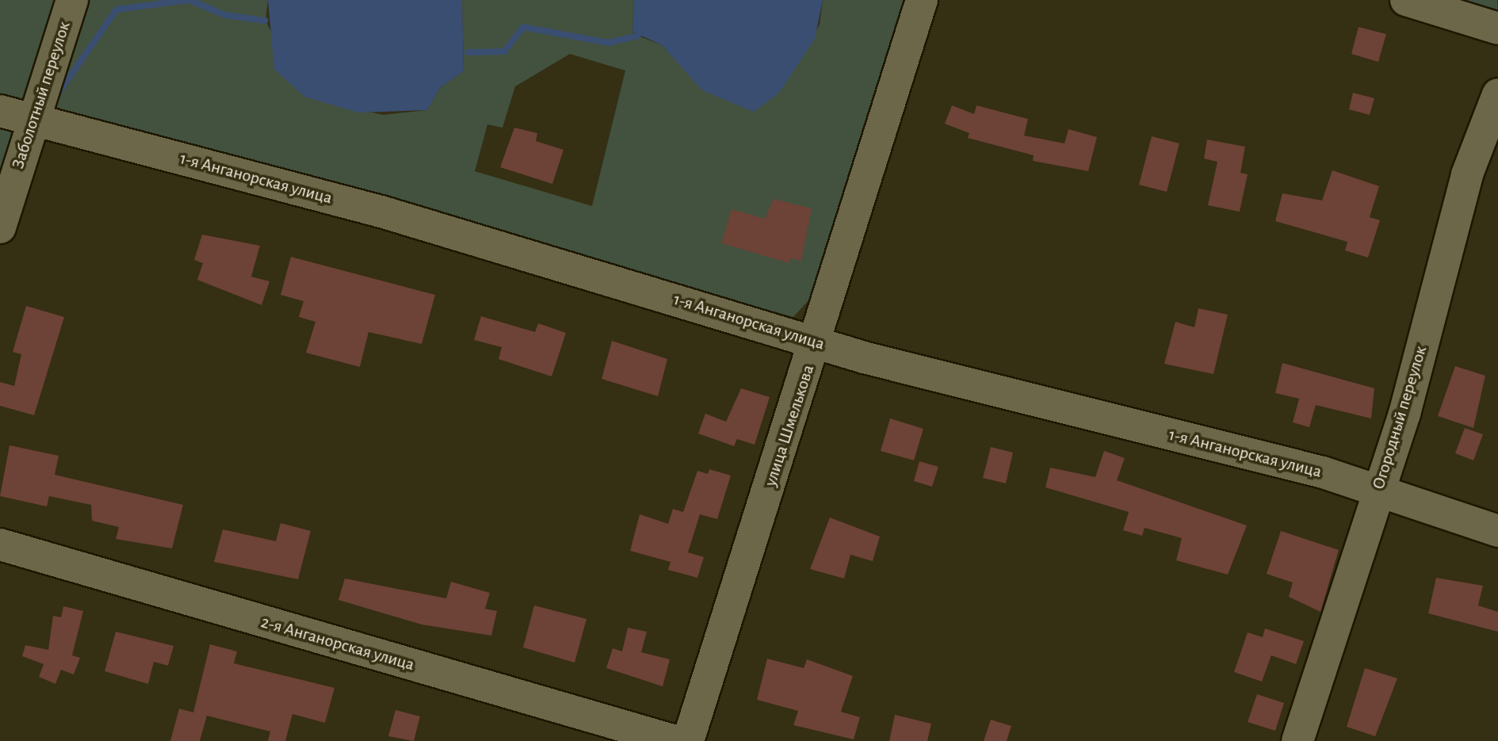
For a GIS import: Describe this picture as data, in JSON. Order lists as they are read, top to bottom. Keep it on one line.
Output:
{"streets":{"street":["Заболотный переулок","1-я Анганорская улица","Огородный переулок","улица Шмелькова","2-я Анганорская улица"]},"crossings":[["Заболотный переулок","1-я Анганорская улица"],["1-я Анганорская улица","Огородный переулок"],["1-я Анганорская улица","улица Шмелькова"]]}
